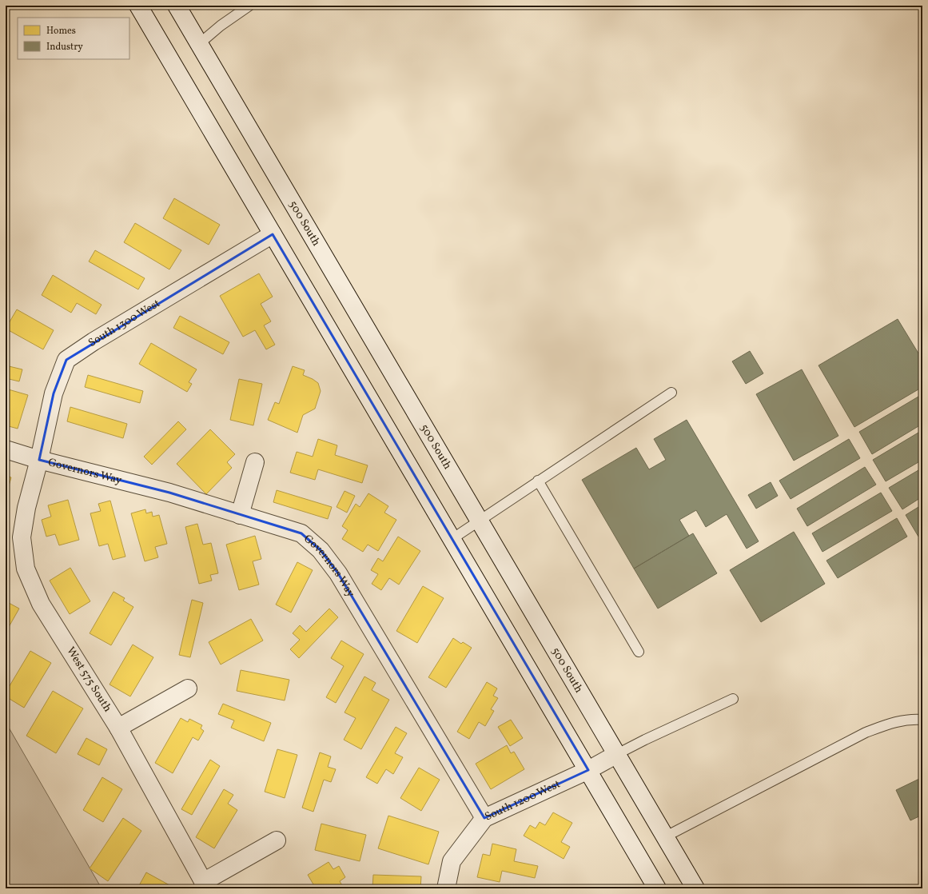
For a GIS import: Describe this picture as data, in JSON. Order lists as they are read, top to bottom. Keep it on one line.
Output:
{"streets":{"main road":["500 South","South 1300 West","Governors Way","West 575 South","South 1200 West"]},"crossings":[["500 South","South 1200 West"],["South 1300 West","Governors Way"],["South 1300 West","West 575 South"],["Governors Way","West 575 South"],["Governors Way","South 1200 West"]],"legend":["Homes","Industry"]}
